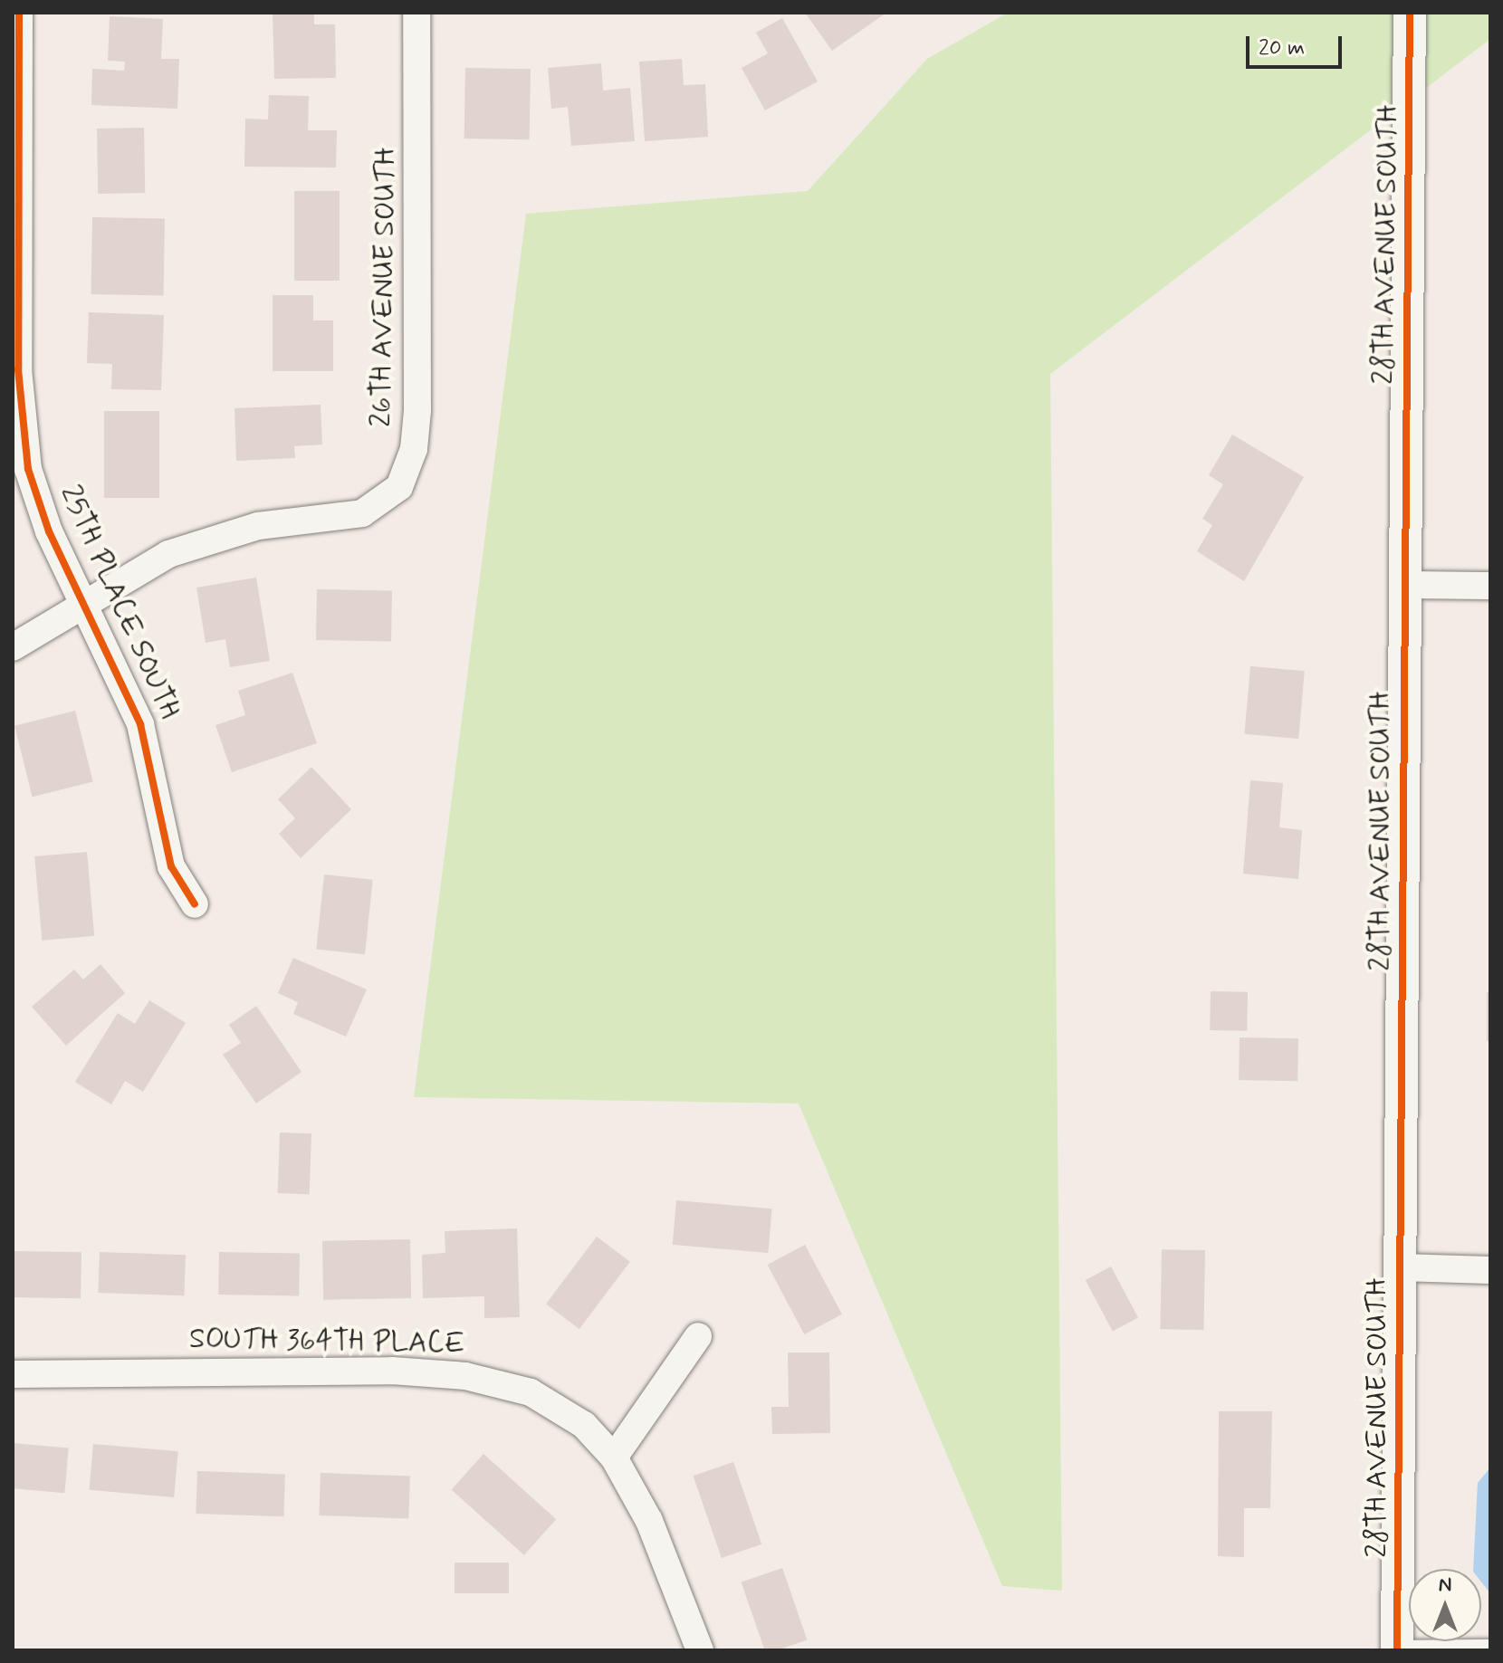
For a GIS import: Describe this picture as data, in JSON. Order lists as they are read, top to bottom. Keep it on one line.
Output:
{"streets":{"street":["28TH AVENUE SOUTH","26TH AVENUE SOUTH","25TH PLACE SOUTH","SOUTH 364TH PLACE"]},"crossings":[["26TH AVENUE SOUTH","25TH PLACE SOUTH"]],"scale_bar":"20 m","north":"top"}
